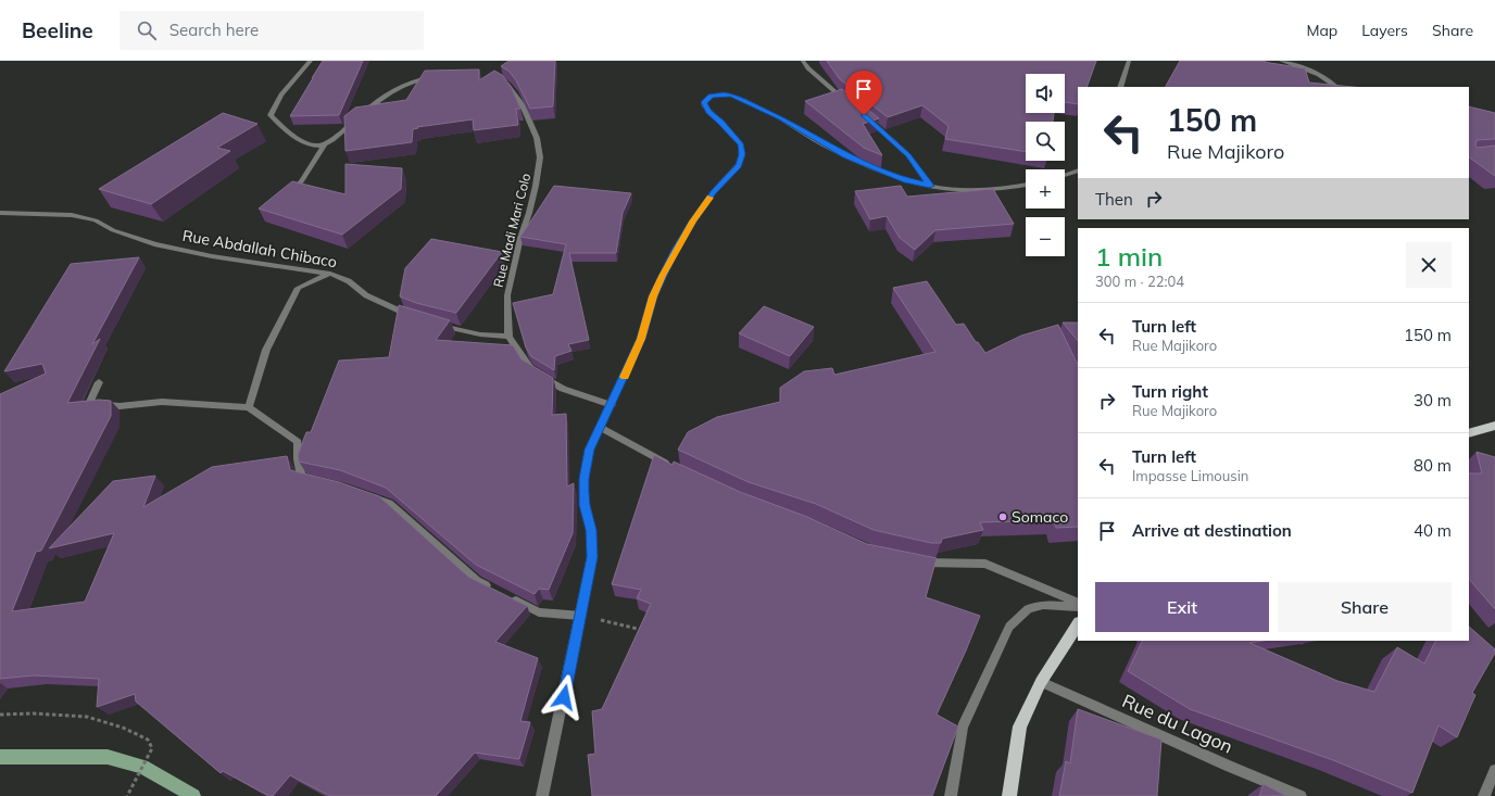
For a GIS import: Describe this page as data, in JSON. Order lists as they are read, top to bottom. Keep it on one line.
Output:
{"streets":{"street":["Rue Madi Mari Colo","Rue Abdallah Chibaco","Rue du Lagon"]},"places":["Somaco"],"page":{"header":"Beeline","search":"Search here","nav":["Map","Layers","Share"],"map_buttons":["+","−"],"turn":["150 m","Rue Majikoro"],"then":"Then","heading":["1 min","300 m · 22:04"],"list":[{"name":"Turn left","note":"Rue Majikoro","value":"150 m"},{"name":"Turn right","note":"Rue Majikoro","value":"30 m"},{"name":"Turn left","note":"Impasse Limousin","value":"80 m"},{"name":"Arrive at destination","value":"40 m"}],"buttons":["Exit","Share"]}}
